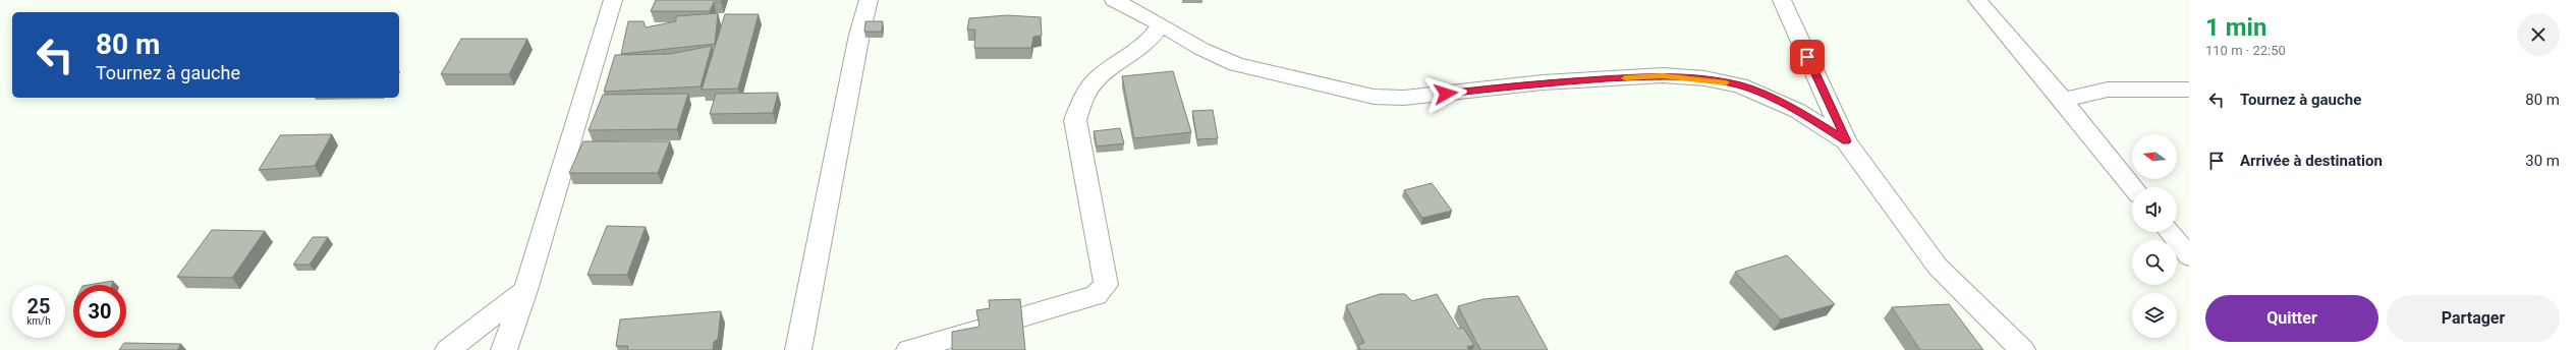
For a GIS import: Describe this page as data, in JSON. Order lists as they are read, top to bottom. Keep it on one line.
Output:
{"north":"left","page":{"heading":["1 min","110 m · 22:50"],"turn":["80 m","Tournez à gauche"],"list":[{"name":"Tournez à gauche","value":"80 m"},{"name":"Arrivée à destination","value":"30 m"}],"speed":"25 km/h","limit":"30","buttons":["Quitter","Partager"]}}
